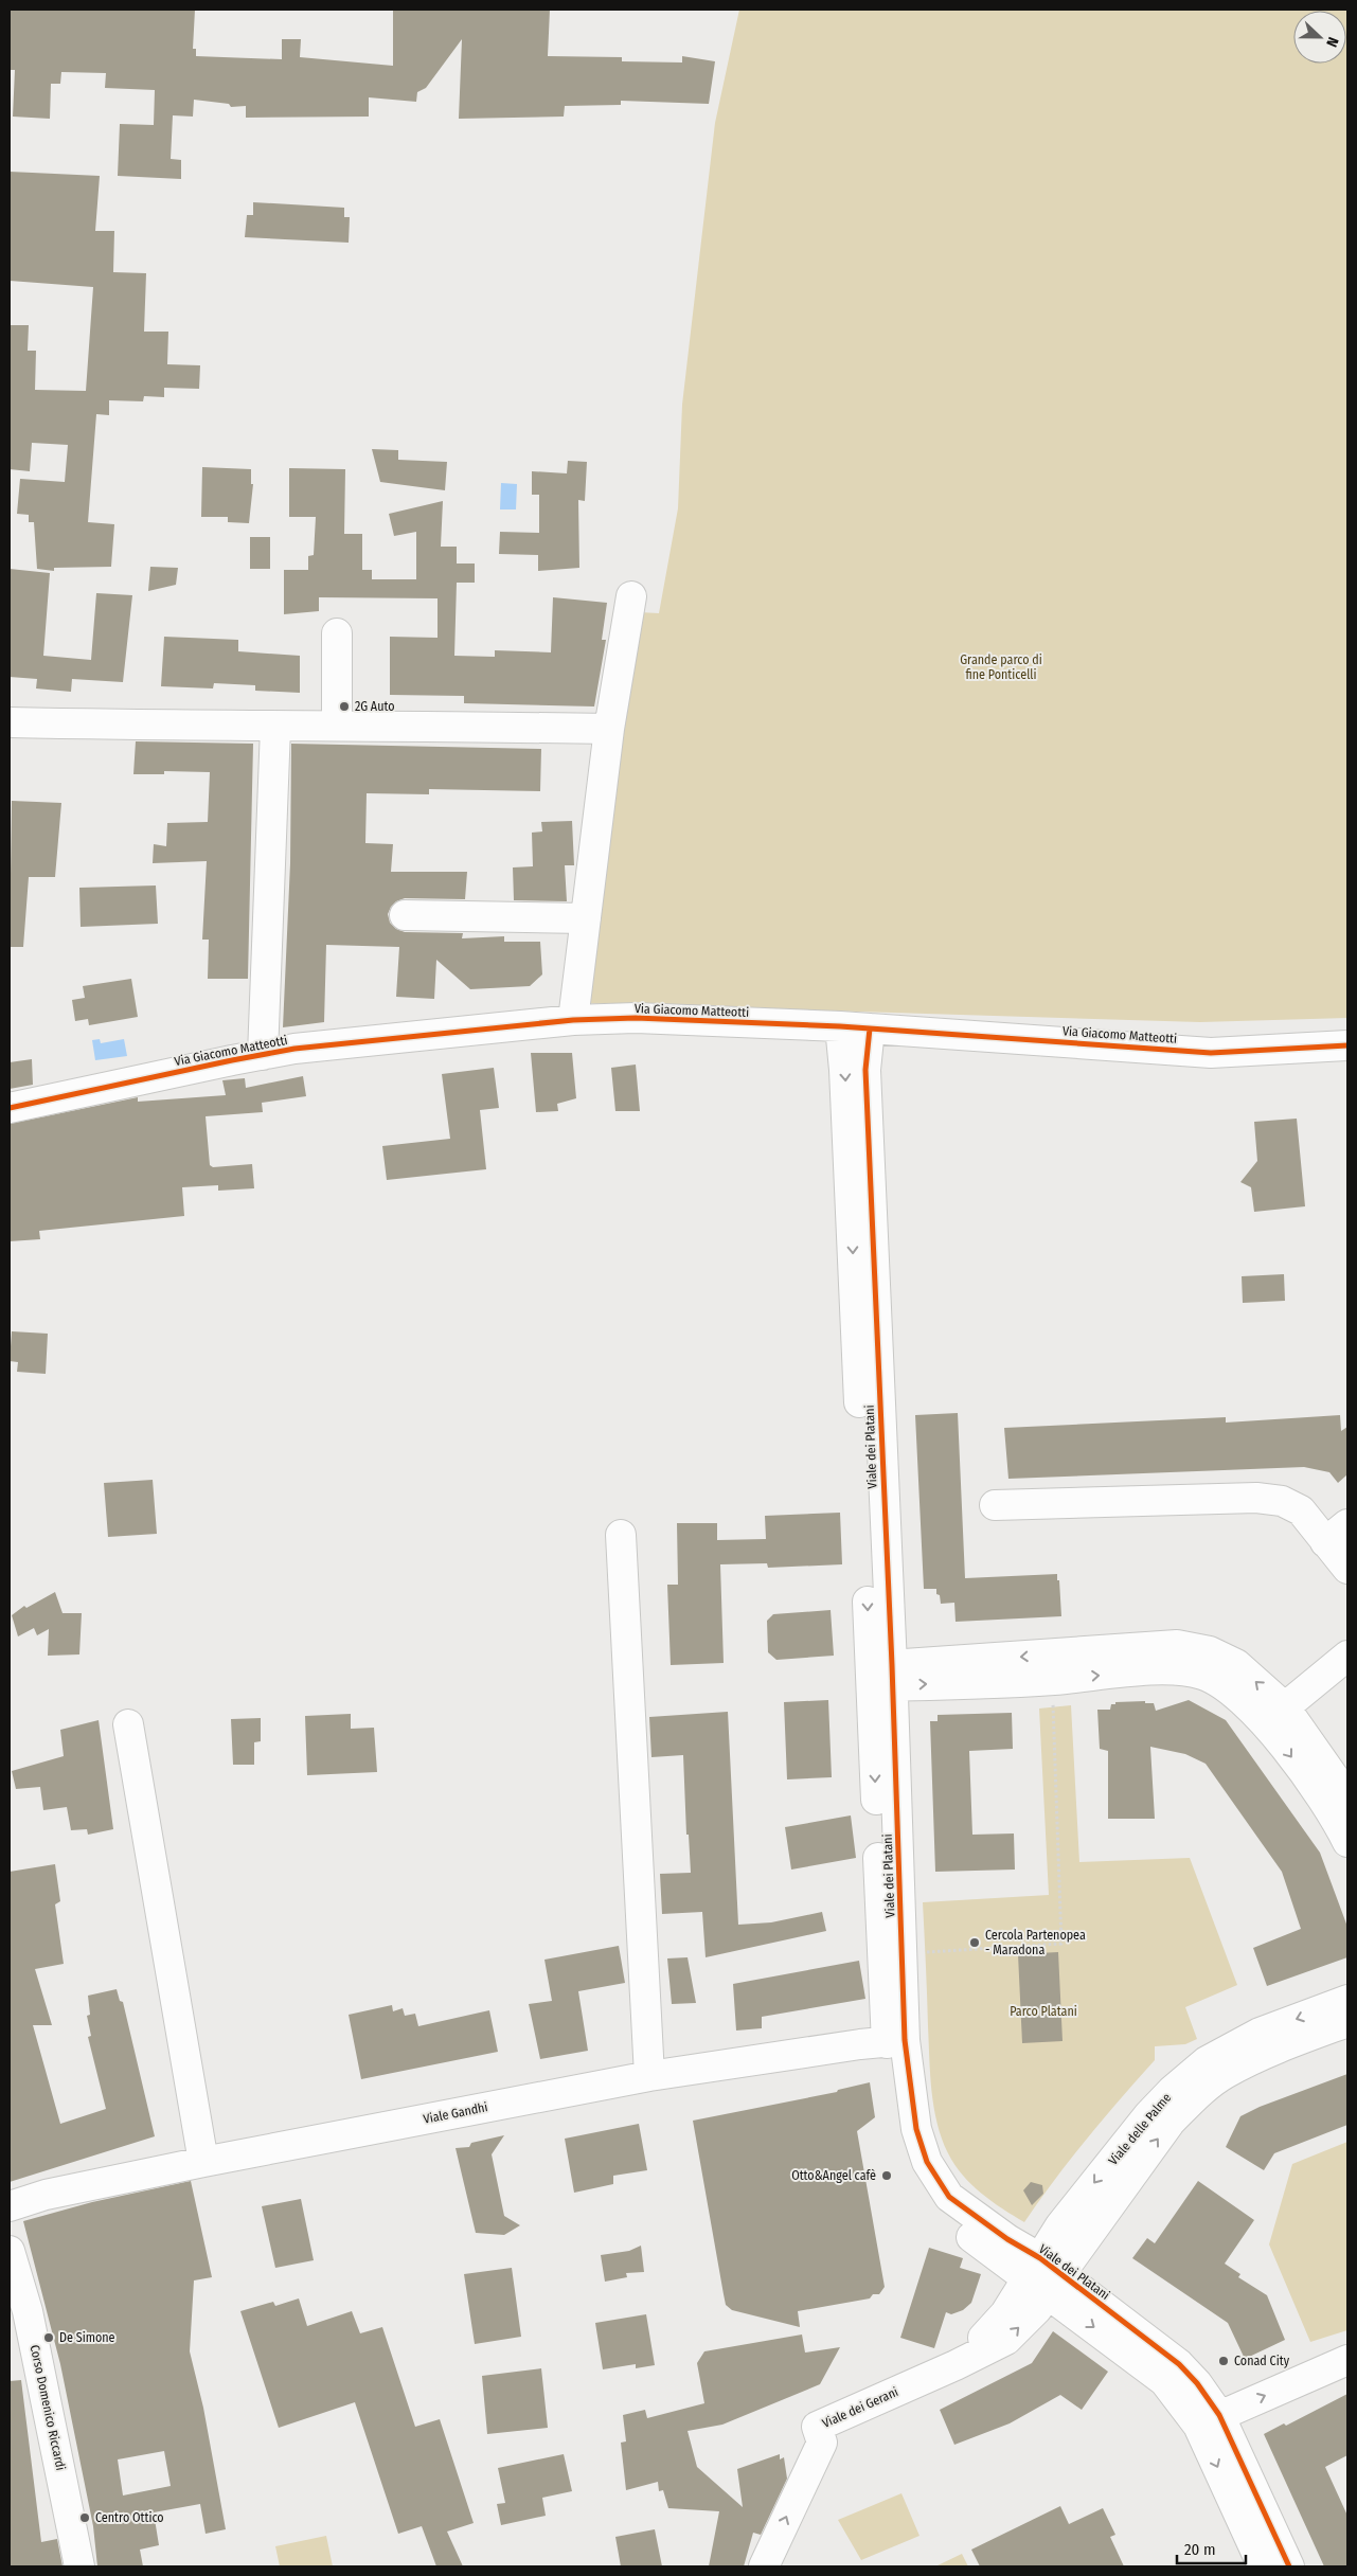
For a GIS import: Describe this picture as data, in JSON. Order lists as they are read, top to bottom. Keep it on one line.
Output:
{"streets":{"street":["Via Giacomo Matteotti","Viale dei Platani","Viale Gandhi","Viale delle Palme","Corso Domenico Riccardi","Viale dei Gerani"]},"crossings":[["Via Giacomo Matteotti","Viale dei Platani"],["Viale dei Platani","Viale Gandhi"],["Viale dei Platani","Viale delle Palme"],["Viale dei Platani","Viale dei Gerani"],["Viale delle Palme","Viale dei Gerani"]],"one_way":["Viale dei Gerani"],"parks":["Grande parco di fine Ponticelli","Parco Platani"],"places":["2G Auto","Cercola Partenopea - Maradona","Otto&Angel cafè","De Simone","Conad City","Centro Ottico"],"scale_bar":"20 m","north":"right"}
